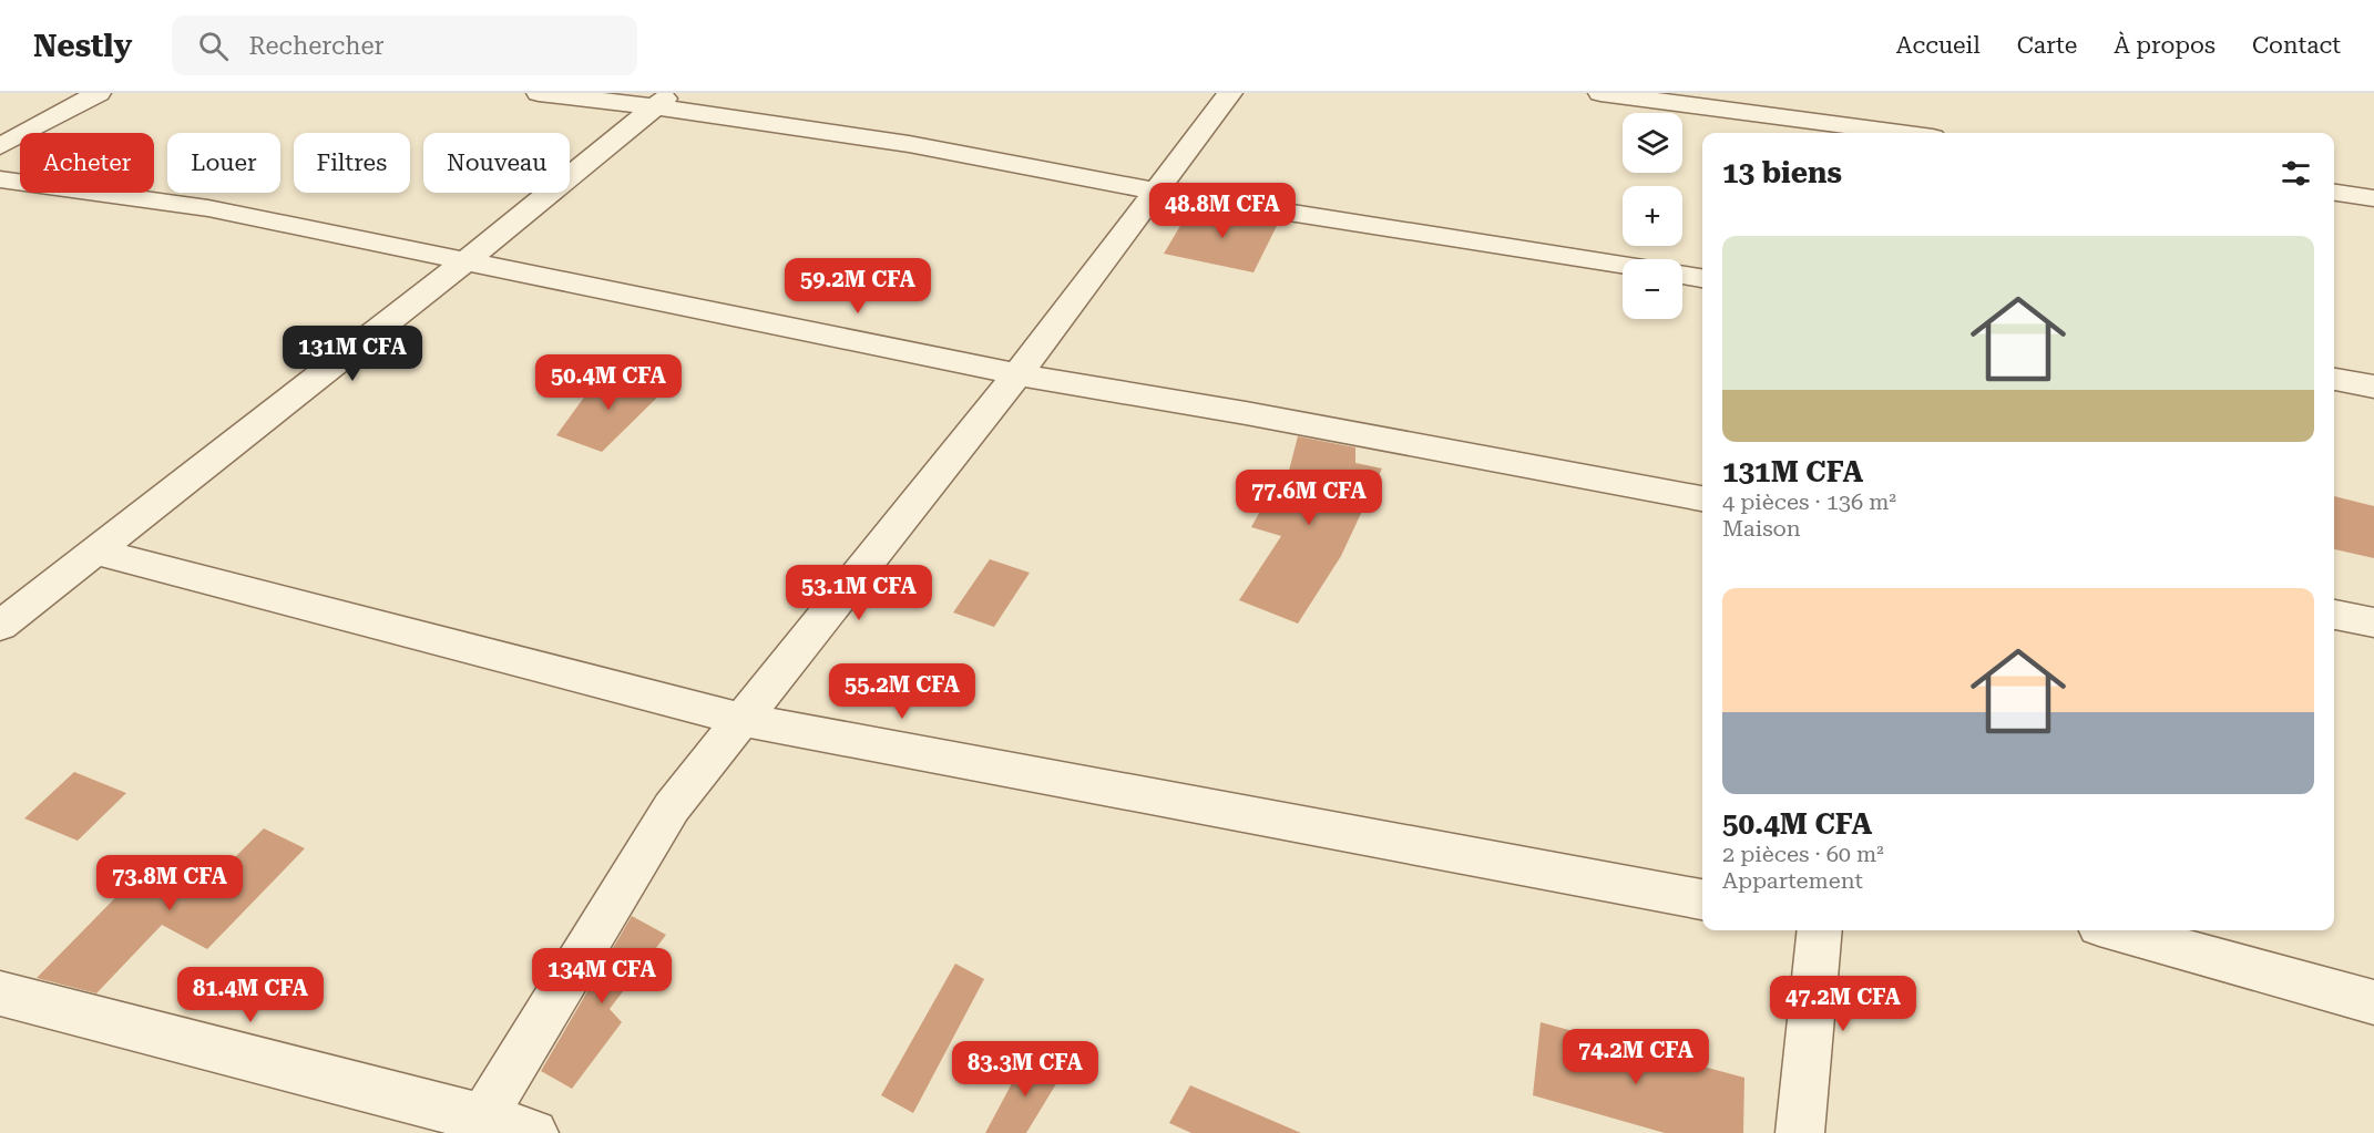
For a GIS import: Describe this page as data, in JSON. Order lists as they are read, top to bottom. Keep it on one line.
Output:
{"page":{"header":"Nestly","search":"Rechercher","nav":["Accueil","Carte","À propos","Contact"],"map_buttons":["+","−"],"chip":["Acheter","Louer","Filtres","Nouveau"],"heading":"13 biens","price":["48.8M CFA","59.2M CFA","131M CFA","50.4M CFA","77.6M CFA","53.1M CFA","55.2M CFA","73.8M CFA","134M CFA","81.4M CFA","47.2M CFA","74.2M CFA","83.3M CFA"],"list":[{"name":"131M CFA","note":"4 pièces · 136 m² · Maison"},{"name":"50.4M CFA","note":"2 pièces · 60 m² · Appartement"}]}}
